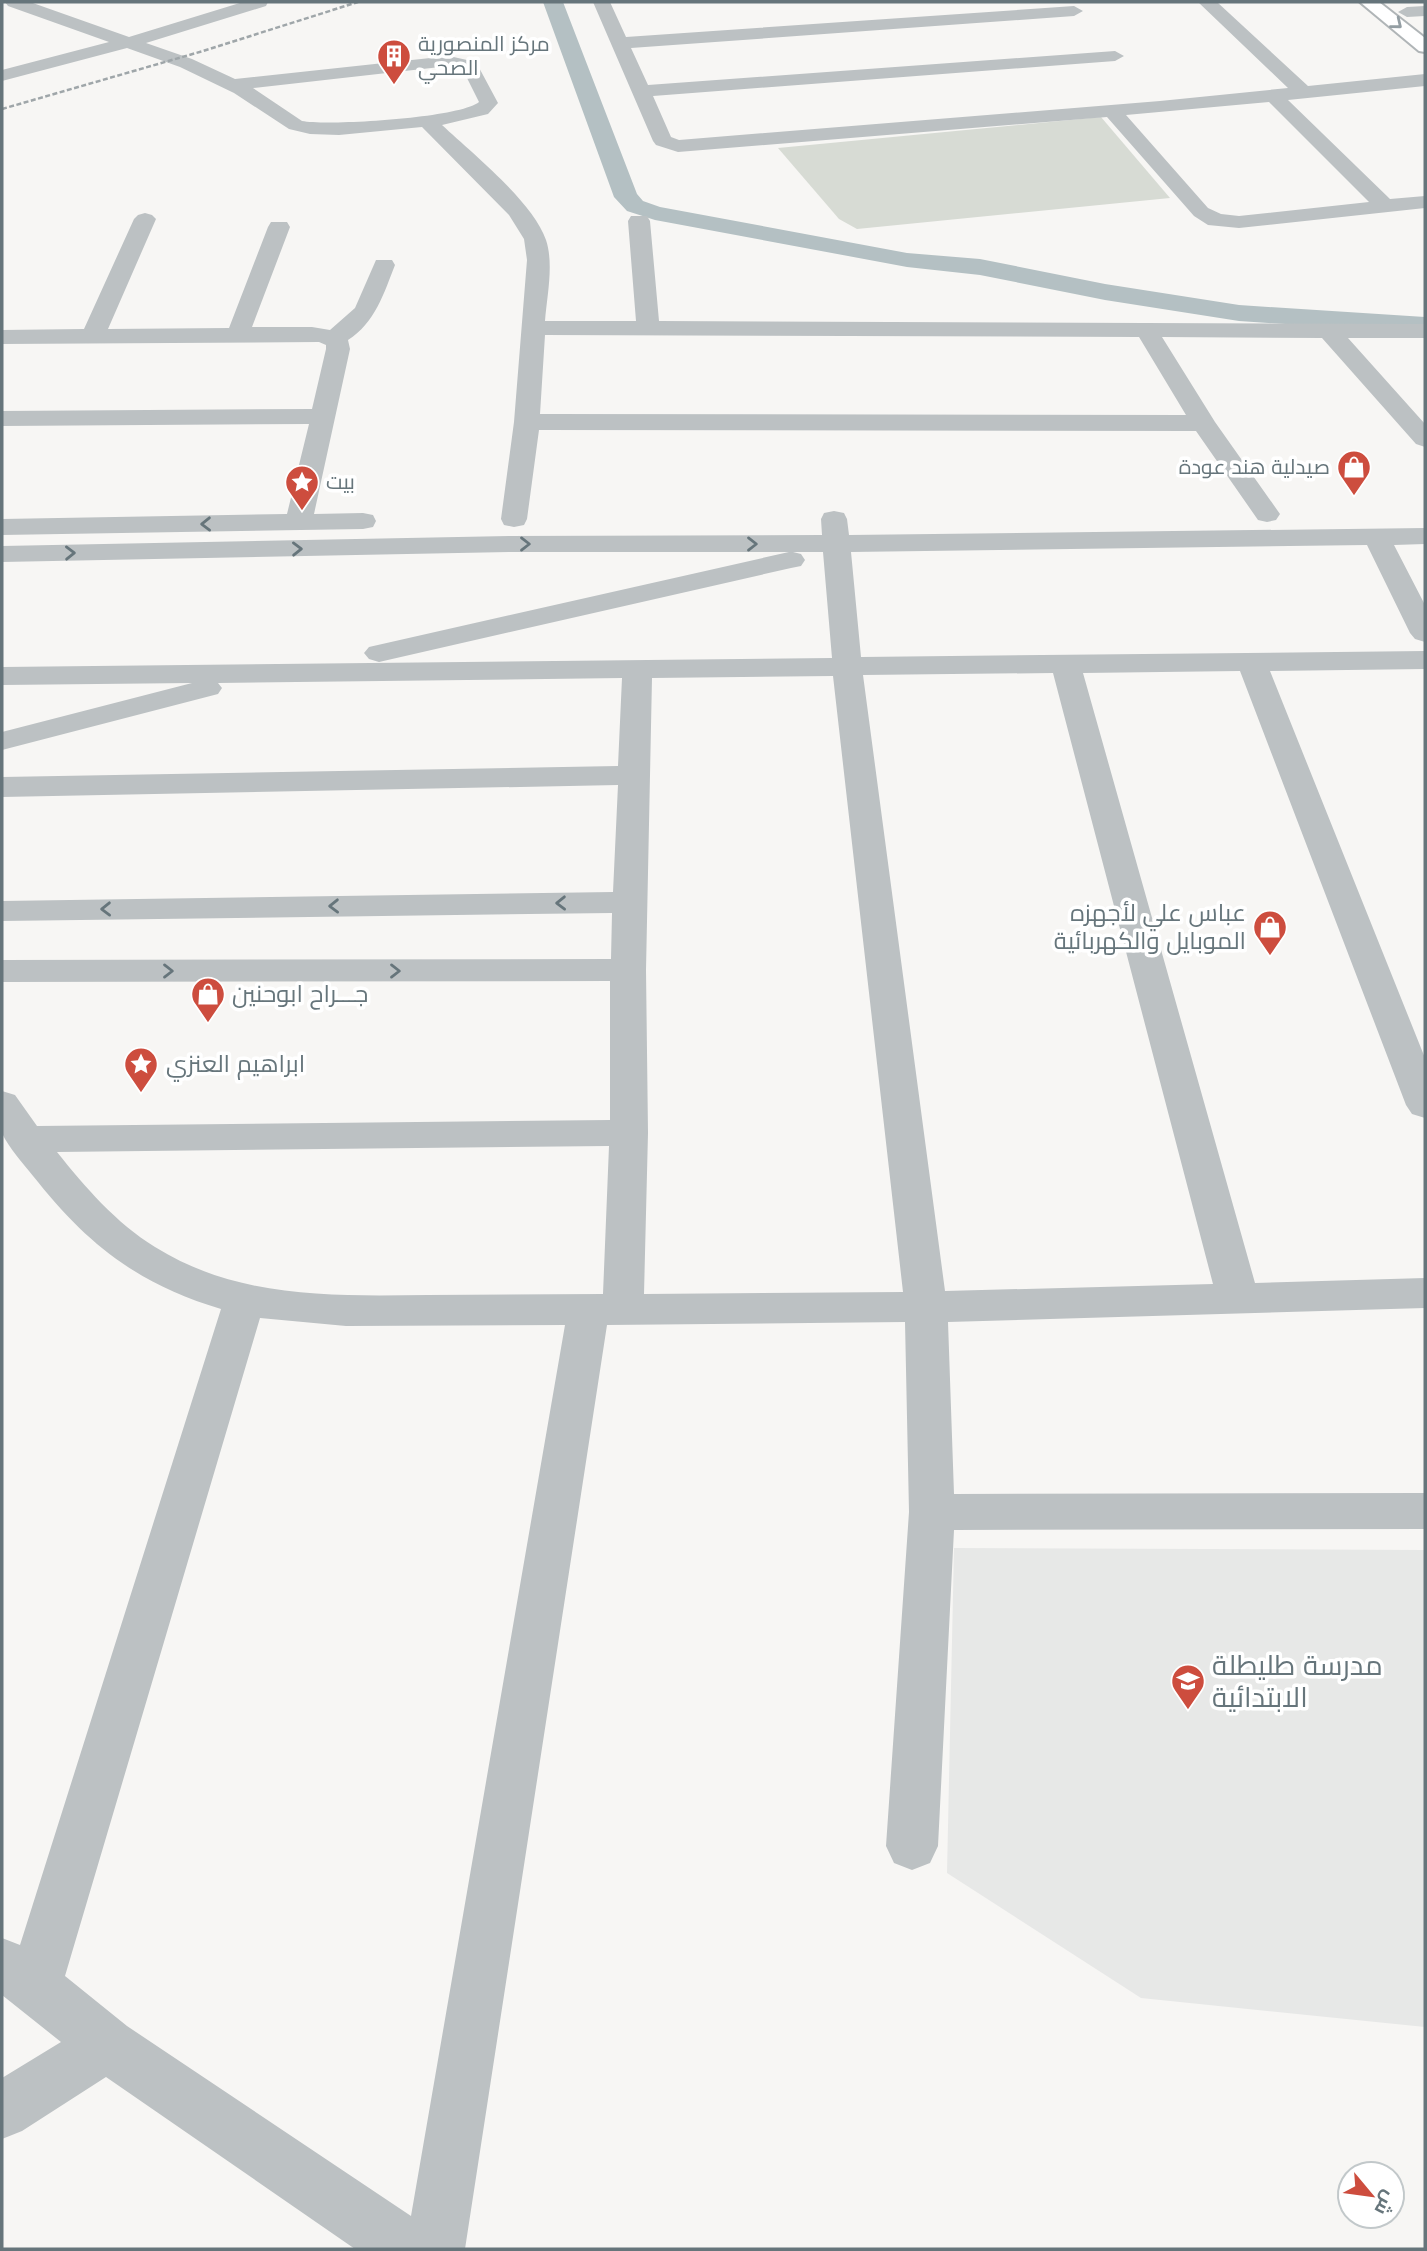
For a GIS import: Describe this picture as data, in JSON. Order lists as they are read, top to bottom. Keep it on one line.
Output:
{"places":{"building":["مركز المنصورية الصحي"],"shop":["صيدلية هند عودة","عباس علي لأجهزه الموبايل والكهربائية","جـــراح ابوحنين"],"place":["بيت","ابراهيم العنزي"],"school or university":["مدرسة طليطلة الابتدائية"]},"north":"bottom right"}
